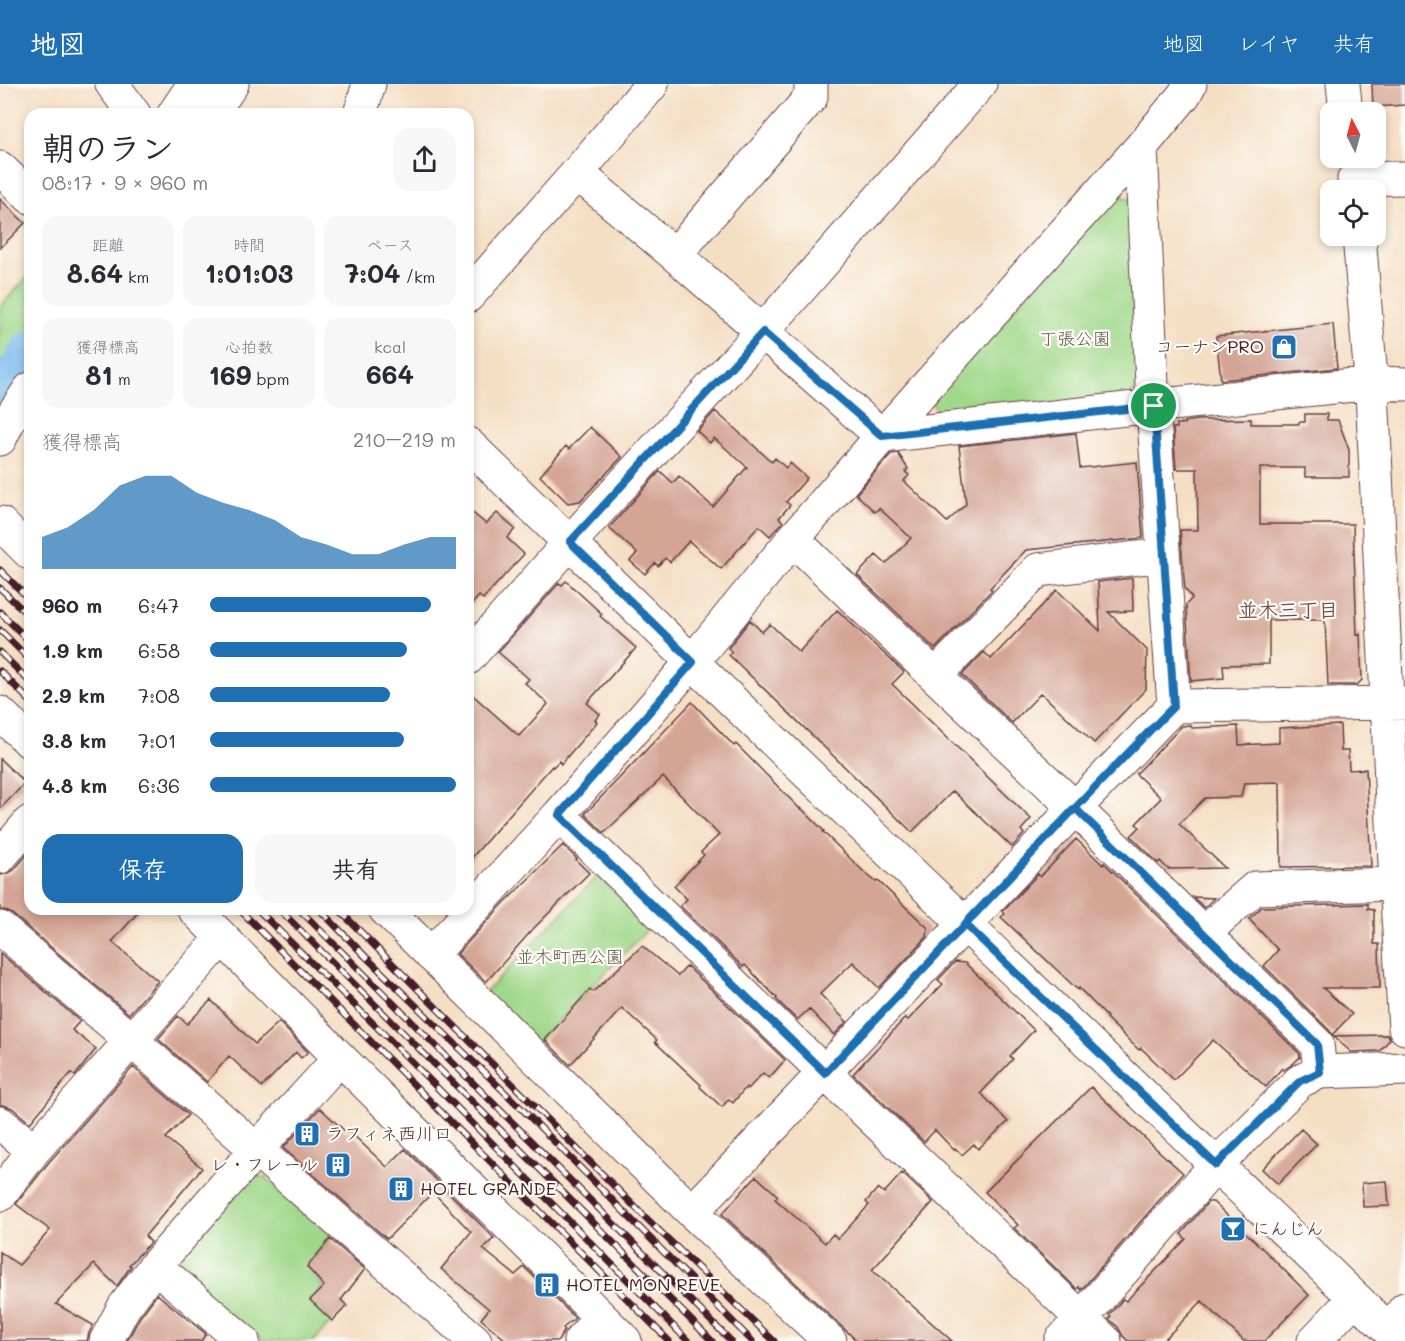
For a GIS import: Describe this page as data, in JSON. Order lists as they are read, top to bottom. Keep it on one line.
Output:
{"districts":["並木三丁目"],"parks":["丁張公園","並木町西公園"],"places":{"shop":["コーナンPRO"],"building":["ラフィネ西川口","レ・フレール","HOTEL GRANDE","HOTEL MON REVE"],"bar":["にんじん"]},"north":"top","page":{"header":"地図","nav":["地図","レイヤ","共有"],"heading":["朝のラン","08:17 · 9 × 960 m"],"stats":[["距離","8.64 km"],["時間","1:01:03"],["ペース","7:04 /km"],["獲得標高","81 m"],["心拍数","169 bpm"],["kcal","664"]],"chart":["獲得標高","210–219 m"],"list":[{"name":"960 m","note":"6:47"},{"name":"1.9 km","note":"6:58"},{"name":"2.9 km","note":"7:08"},{"name":"3.8 km","note":"7:01"},{"name":"4.8 km","note":"6:36"}],"buttons":["保存","共有"]}}
